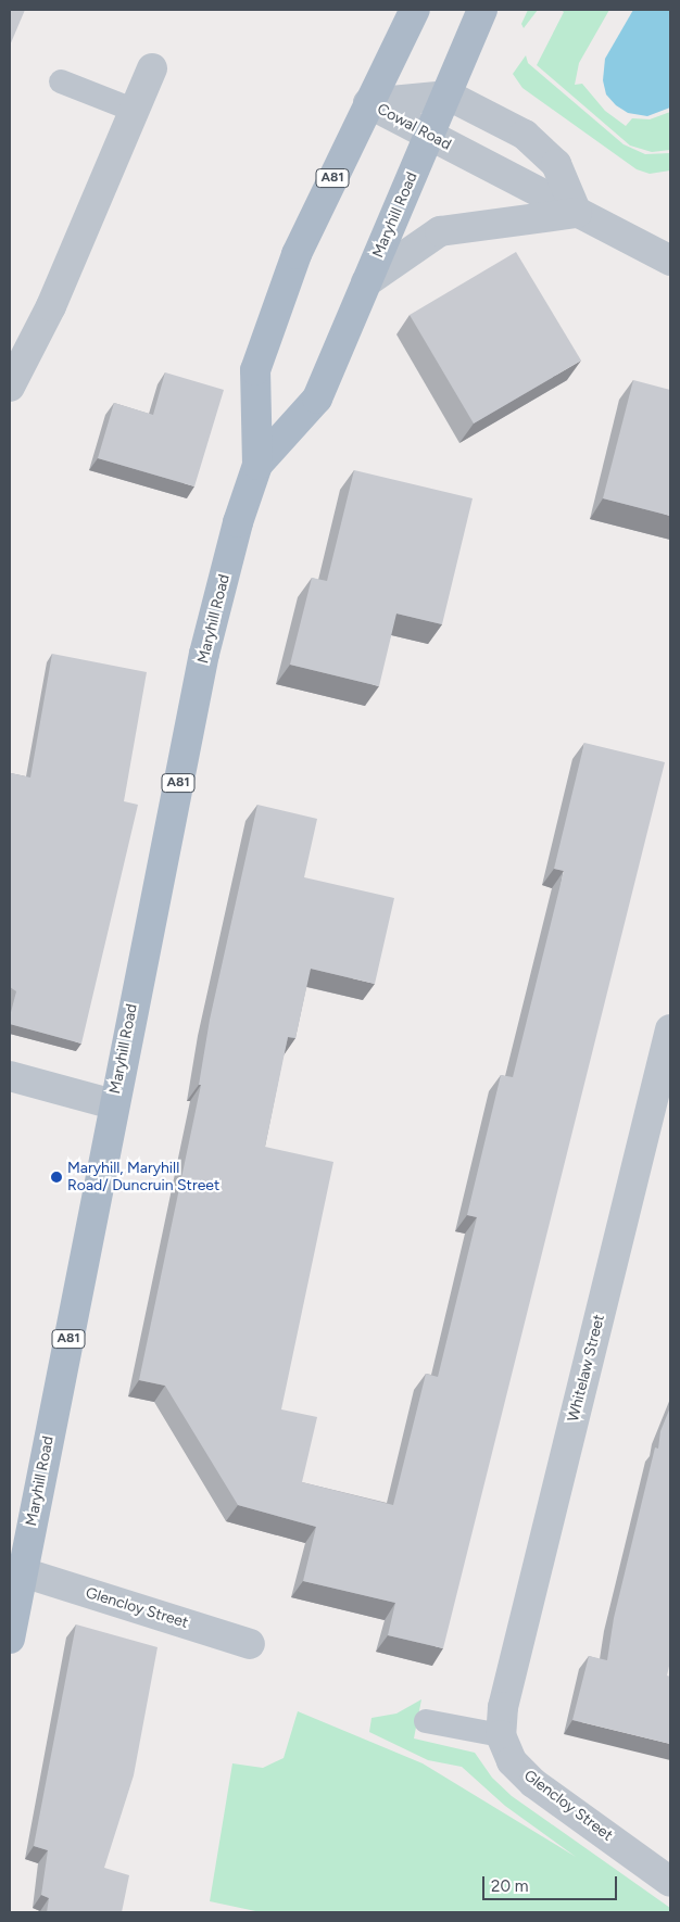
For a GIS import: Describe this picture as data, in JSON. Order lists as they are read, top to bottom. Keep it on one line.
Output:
{"streets":{"main road":["A81","Maryhill Road"],"street":["Cowal Road","Whitelaw Street","Glencloy Street"]},"crossings":[["Cowal Road","Maryhill Road"],["Maryhill Road","Glencloy Street"],["Whitelaw Street","Glencloy Street"]],"places":["Maryhill, Maryhill Road/ Duncruin Street"],"scale_bar":"20 m"}
